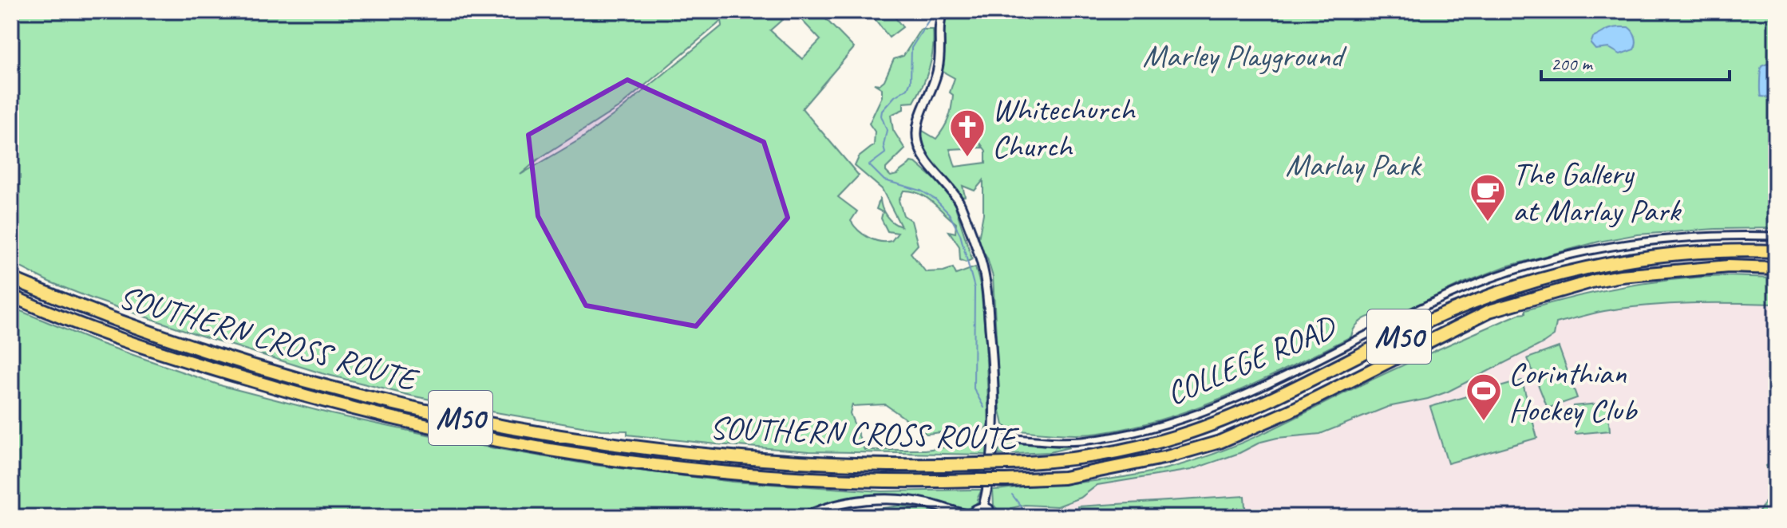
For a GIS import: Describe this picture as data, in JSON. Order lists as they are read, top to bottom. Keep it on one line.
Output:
{"streets":{"highway":["M50","SOUTHERN CROSS ROUTE"],"street":["COLLEGE ROAD"]},"parks":["Marley Playground","Marlay Park"],"places":{"church":["Whitechurch Church"],"cafe":["The Gallery at Marlay Park"],"sports":["Corinthian Hockey Club"]},"scale_bar":"200 m"}
